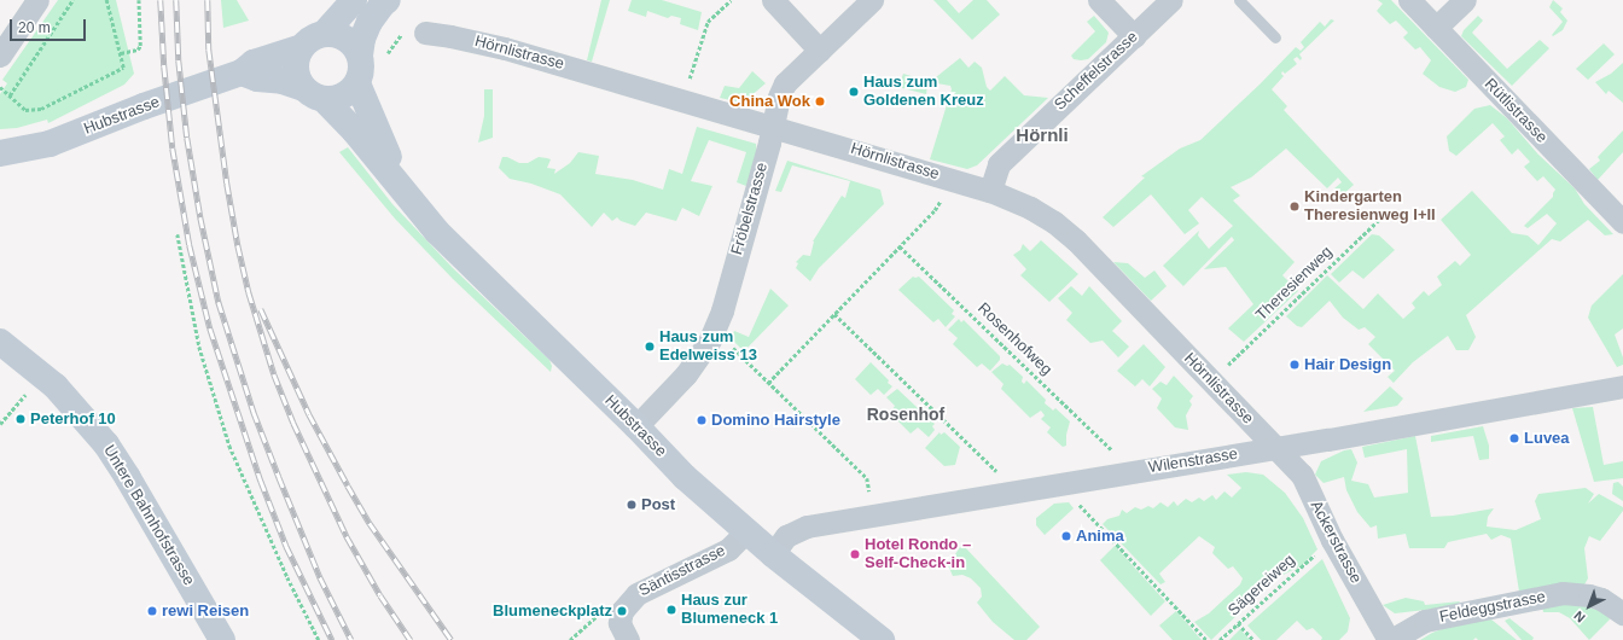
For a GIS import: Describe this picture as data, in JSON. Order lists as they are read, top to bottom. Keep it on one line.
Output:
{"streets":{"street":["Hörnlistrasse","Scheffelstrasse","Rütlistrasse","Hubstrasse","Fröbelstrasse","Wilenstrasse","Untere Bahnhofstrasse","Ackerstrasse","Säntisstrasse","Feldeggstrasse"],"path":["Theresienweg","Rosenhofweg","Sägereiweg"]},"crossings":[["Hörnlistrasse","Scheffelstrasse"],["Hörnlistrasse","Fröbelstrasse"],["Hörnlistrasse","Wilenstrasse"],["Hörnlistrasse","Ackerstrasse"],["Hubstrasse","Fröbelstrasse"],["Hubstrasse","Wilenstrasse"],["Hubstrasse","Säntisstrasse"],["Wilenstrasse","Ackerstrasse"],["Ackerstrasse","Feldeggstrasse"]],"districts":["Hörnli","Rosenhof"],"places":["Haus zum Goldenen Kreuz","China Wok","Kindergarten Theresienweg I+II","Haus zum Edelweiss 13","Hair Design","Peterhof 10","Domino Hairstyle","Luvea","Post","Anima","Hotel Rondo – Self-Check-in","Haus zur Blumeneck 1","rewi Reisen","Blumeneckplatz"],"scale_bar":"20 m","north":"bottom left"}
